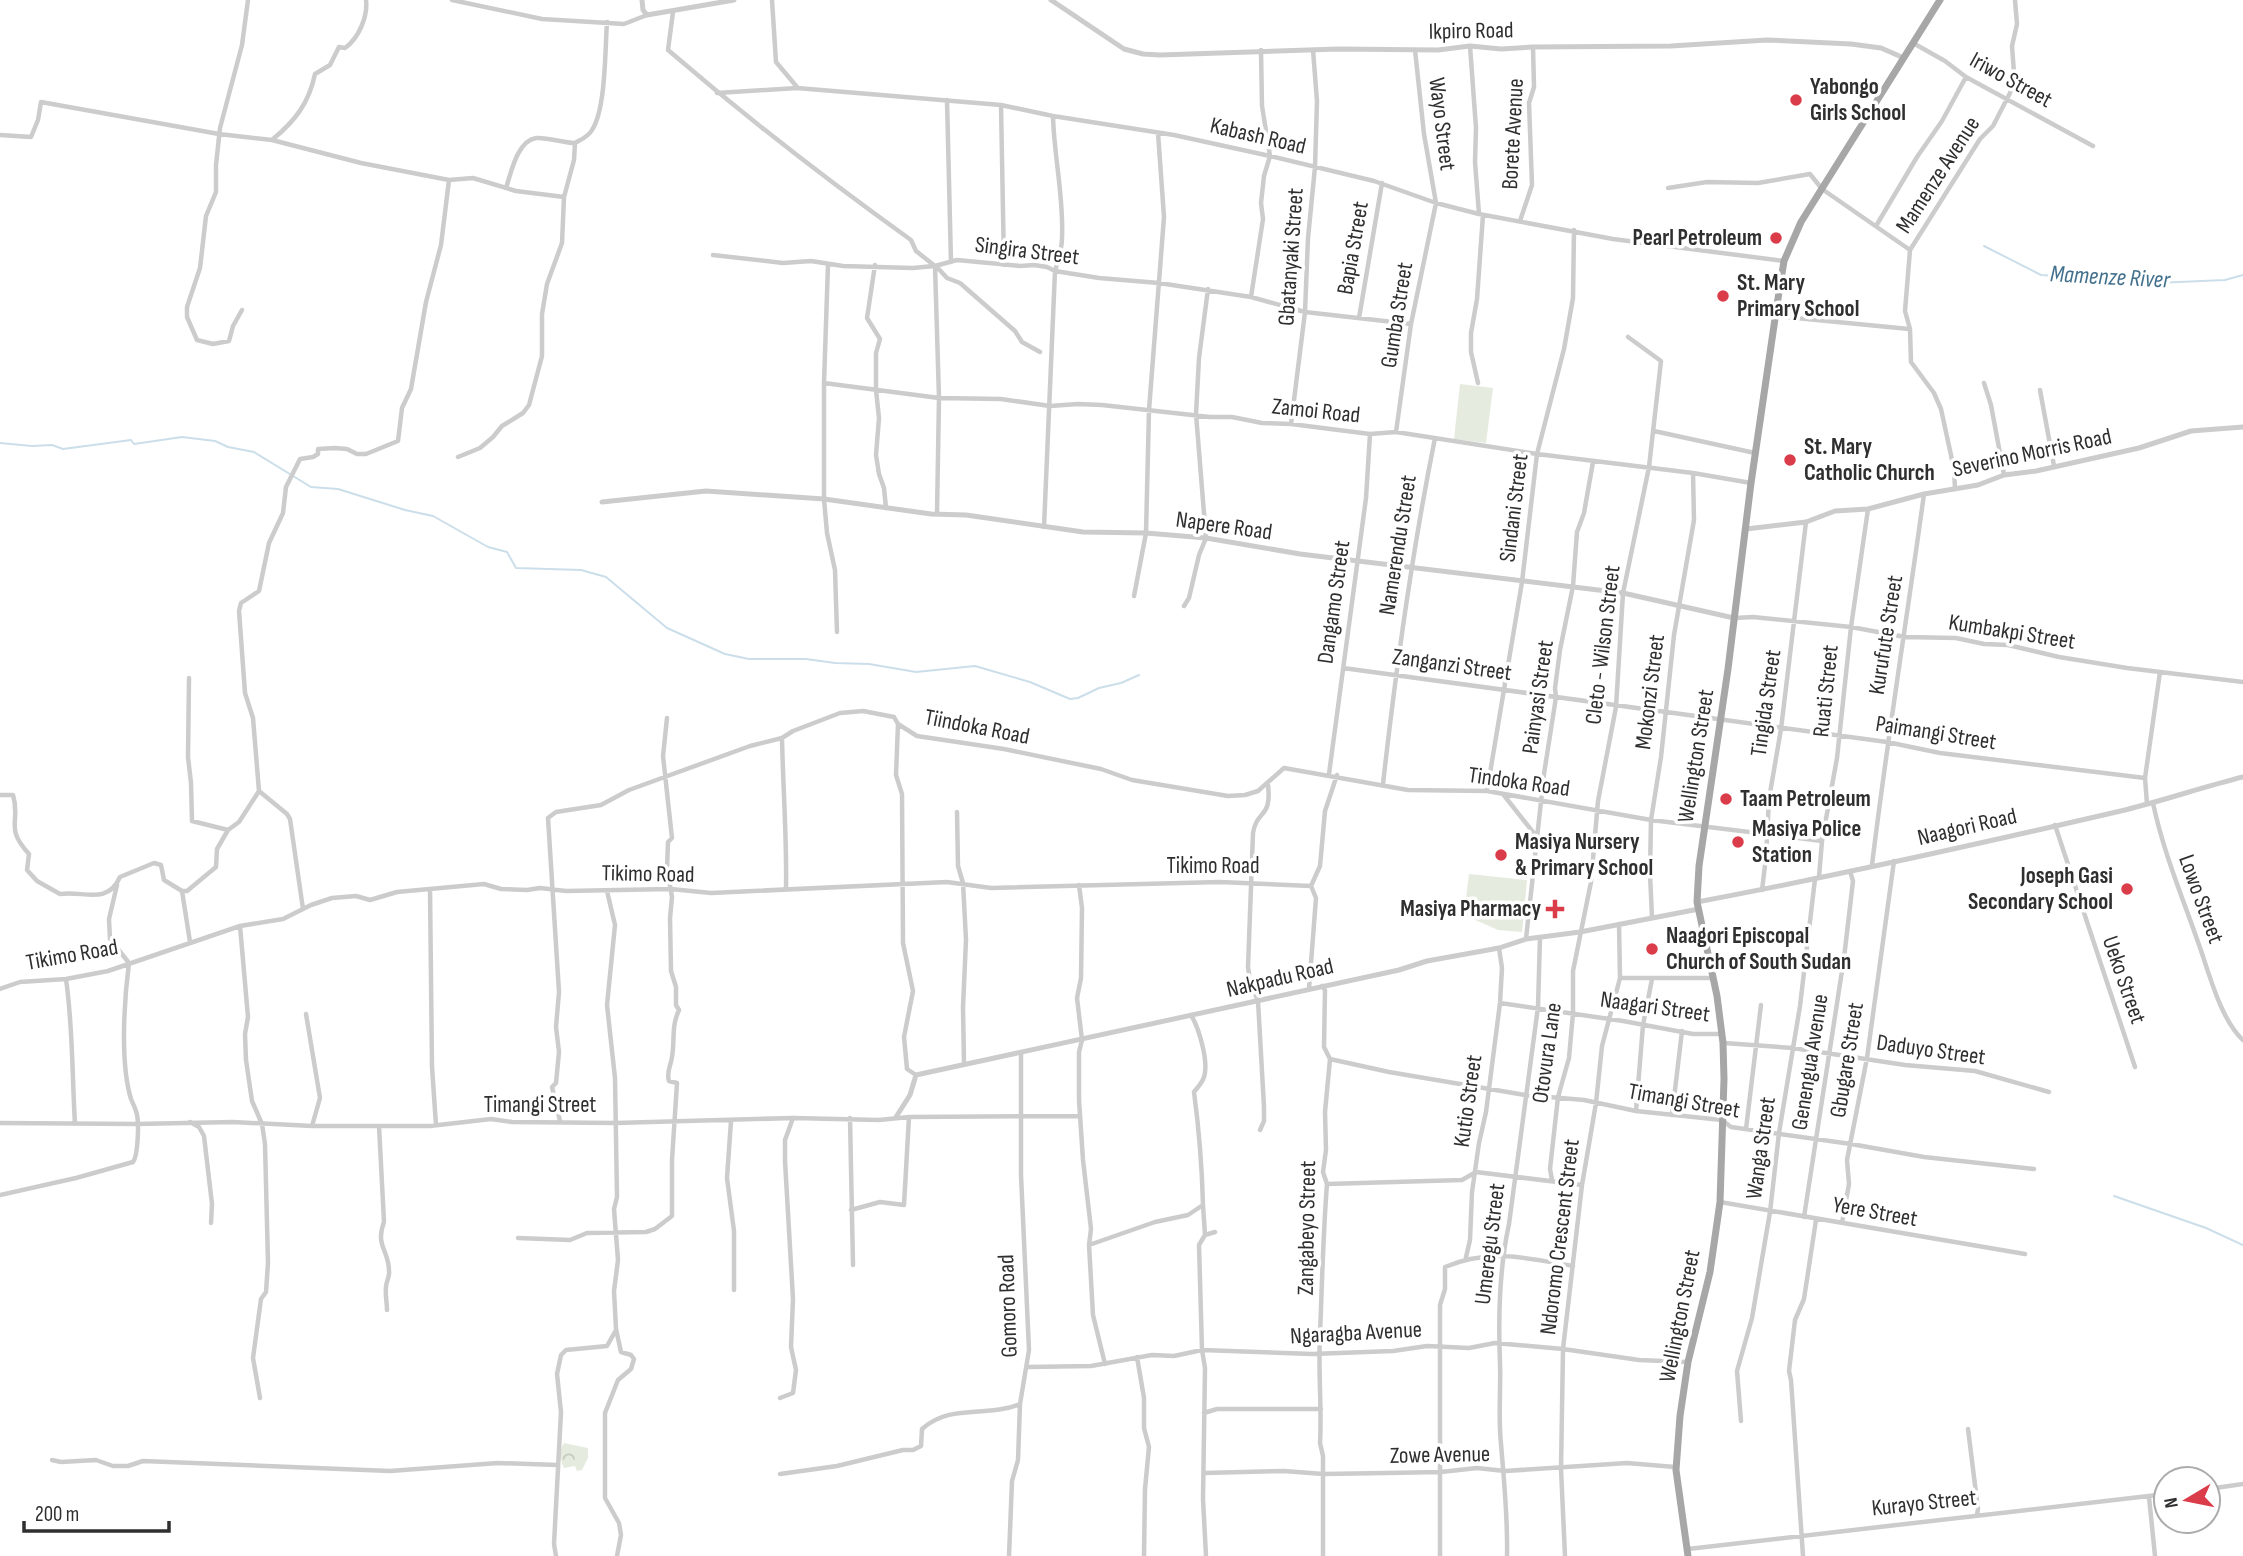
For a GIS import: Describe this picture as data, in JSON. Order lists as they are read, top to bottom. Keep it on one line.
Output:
{"streets":{"main road":["Wellington Street"],"street":["Ikpiro Road","Iriwo Street","Wayo Street","Borete Avenue","Kabash Road","Mamenze Avenue","Bapia Street","Singira Street","Gbatanyaki Street","Gumba Street","Zamoi Road","Severino Morris Road","Sindani Street","Napere Road","Namerendu Street","Dangamo Street","Kumbakpi Street","Kurufute Street","Cleto - Wilson Street","Zanganzi Street","Ruati Street","Mokonzi Street","Painyasi Street","Tingida Street","Tiindoka Road","Paimangi Street","Tindoka Road","Naagori Road","Tikimo Road","Lowo Street","Nakpadu Road","Ueko Street","Naagari Street","Daduyo Street","Otovura Lane","Gbugare Street","Genengua Avenue","Kutio Street","Timangi Street","Wanga Street","Yere Street","Zangabeyo Street","Ndoromo Crescent Street","Umeregu Street","Gomoro Road","Ngaragba Avenue","Zowe Avenue","Kurayo Street"]},"crossings":[["Ikpiro Road","Wayo Street"],["Ikpiro Road","Borete Avenue"],["Ikpiro Road","Gbatanyaki Street"],["Ikpiro Road","Wellington Street"],["Iriwo Street","Mamenze Avenue"],["Iriwo Street","Wellington Street"],["Wayo Street","Kabash Road"],["Wayo Street","Gumba Street"],["Borete Avenue","Kabash Road"],["Kabash Road","Bapia Street"],["Kabash Road","Gbatanyaki Street"],["Kabash Road","Gumba Street"],["Kabash Road","Sindani Street"],["Kabash Road","Wellington Street"],["Mamenze Avenue","Severino Morris Road"],["Bapia Street","Singira Street"],["Singira Street","Gbatanyaki Street"],["Singira Street","Gumba Street"],["Gbatanyaki Street","Zamoi Road"],["Gumba Street","Zamoi Road"],["Zamoi Road","Sindani Street"],["Zamoi Road","Namerendu Street"],["Zamoi Road","Dangamo Street"],["Zamoi Road","Cleto - Wilson Street"],["Zamoi Road","Mokonzi Street"],["Zamoi Road","Painyasi Street"],["Zamoi Road","Wellington Street"],["Severino Morris Road","Kurufute Street"],["Severino Morris Road","Ruati Street"],["Severino Morris Road","Tingida Street"],["Severino Morris Road","Wellington Street"],["Sindani Street","Napere Road"],["Sindani Street","Zanganzi Street"],["Sindani Street","Tindoka Road"],["Napere Road","Namerendu Street"],["Napere Road","Dangamo Street"],["Napere Road","Kumbakpi Street"],["Napere Road","Cleto - Wilson Street"],["Napere Road","Mokonzi Street"],["Napere Road","Painyasi Street"],["Napere Road","Wellington Street"],["Namerendu Street","Zanganzi Street"],["Namerendu Street","Tindoka Road"],["Dangamo Street","Zanganzi Street"],["Dangamo Street","Tiindoka Road"],["Dangamo Street","Tindoka Road"],["Kumbakpi Street","Kurufute Street"],["Kumbakpi Street","Ruati Street"],["Kumbakpi Street","Tingida Street"],["Kumbakpi Street","Wellington Street"],["Kumbakpi Street","Lowo Street"],["Kurufute Street","Paimangi Street"],["Kurufute Street","Naagori Road"],["Cleto - Wilson Street","Zanganzi Street"],["Cleto - Wilson Street","Tindoka Road"],["Cleto - Wilson Street","Nakpadu Road"],["Cleto - Wilson Street","Otovura Lane"],["Zanganzi Street","Mokonzi Street"],["Zanganzi Street","Painyasi Street"],["Zanganzi Street","Paimangi Street"],["Zanganzi Street","Wellington Street"],["Ruati Street","Paimangi Street"],["Ruati Street","Tindoka Road"],["Ruati Street","Naagori Road"],["Ruati Street","Wanga Street"],["Mokonzi Street","Tindoka Road"],["Mokonzi Street","Nakpadu Road"],["Painyasi Street","Tindoka Road"],["Painyasi Street","Nakpadu Road"],["Tingida Street","Paimangi Street"],["Tingida Street","Tindoka Road"],["Tingida Street","Naagori Road"],["Tiindoka Road","Tindoka Road"],["Tiindoka Road","Tikimo Road"],["Paimangi Street","Wellington Street"],["Paimangi Street","Lowo Street"],["Wellington Street","Tindoka Road"],["Wellington Street","Naagori Road"],["Wellington Street","Nakpadu Road"],["Wellington Street","Naagari Street"],["Wellington Street","Daduyo Street"],["Wellington Street","Timangi Street"],["Wellington Street","Yere Street"],["Wellington Street","Ngaragba Avenue"],["Wellington Street","Zowe Avenue"],["Wellington Street","Kurayo Street"],["Naagori Road","Lowo Street"],["Naagori Road","Nakpadu Road"],["Naagori Road","Ueko Street"],["Naagori Road","Gbugare Street"],["Naagori Road","Genengua Avenue"],["Naagori Road","Wanga Street"],["Nakpadu Road","Otovura Lane"],["Nakpadu Road","Kutio Street"],["Nakpadu Road","Zangabeyo Street"],["Nakpadu Road","Ndoromo Crescent Street"],["Nakpadu Road","Umeregu Street"],["Nakpadu Road","Gomoro Road"],["Naagari Street","Daduyo Street"],["Naagari Street","Otovura Lane"],["Naagari Street","Kutio Street"],["Naagari Street","Ndoromo Crescent Street"],["Naagari Street","Umeregu Street"],["Daduyo Street","Gbugare Street"],["Daduyo Street","Genengua Avenue"],["Daduyo Street","Wanga Street"],["Otovura Lane","Timangi Street"],["Gbugare Street","Timangi Street"],["Gbugare Street","Yere Street"],["Genengua Avenue","Timangi Street"],["Genengua Avenue","Yere Street"],["Kutio Street","Timangi Street"],["Timangi Street","Wanga Street"],["Timangi Street","Zangabeyo Street"],["Timangi Street","Ndoromo Crescent Street"],["Timangi Street","Umeregu Street"],["Timangi Street","Gomoro Road"],["Wanga Street","Yere Street"],["Zangabeyo Street","Ngaragba Avenue"],["Zangabeyo Street","Zowe Avenue"],["Ndoromo Crescent Street","Ngaragba Avenue"],["Ndoromo Crescent Street","Zowe Avenue"],["Umeregu Street","Ngaragba Avenue"],["Umeregu Street","Zowe Avenue"],["Gomoro Road","Ngaragba Avenue"]],"water":["Mamenze River"],"places":{"other":["Yabongo Girls School","Pearl Petroleum","St. Mary Primary School","St. Mary Catholic Church","Taam Petroleum","Masiya Police Station","Masiya Nursery & Primary School","Joseph Gasi Secondary School","Naagori Episcopal Church of South Sudan"],"health":["Masiya Pharmacy"]},"scale_bar":"200 m","north":"left"}
